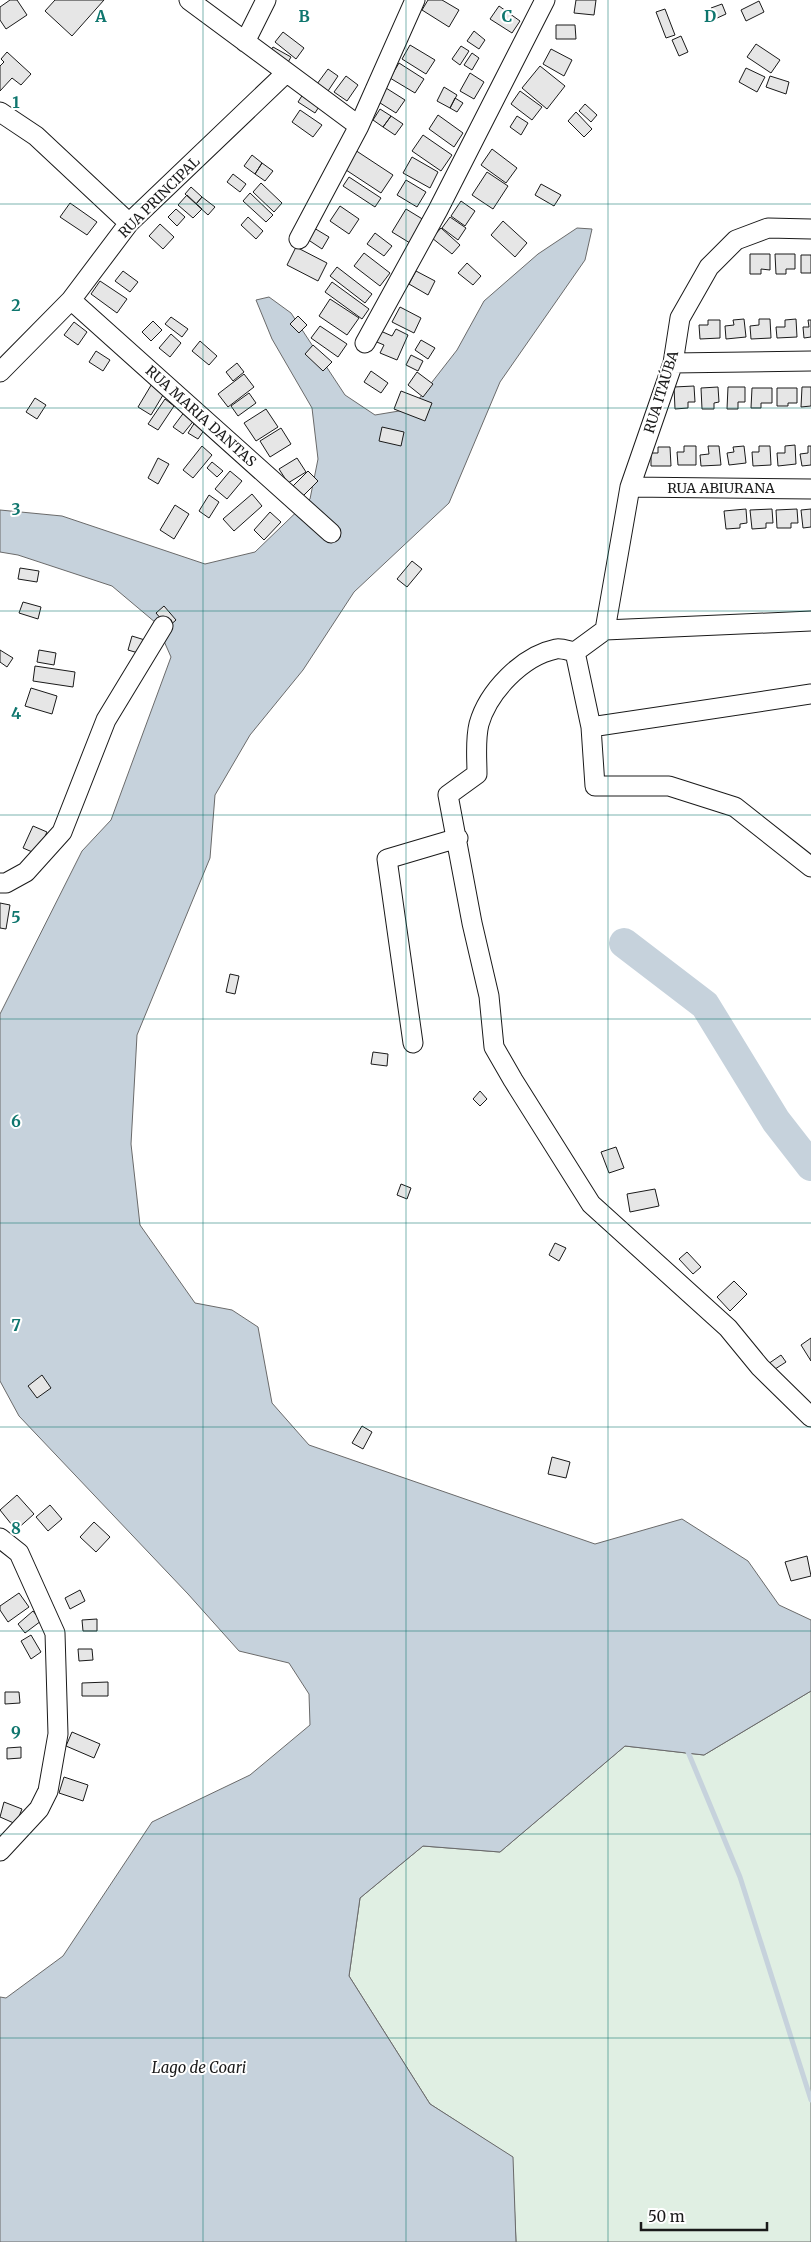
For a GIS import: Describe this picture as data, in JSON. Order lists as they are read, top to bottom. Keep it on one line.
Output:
{"streets":{"street":["RUA PRINCIPAL","RUA ITAÚBA","RUA MARIA DANTAS","RUA ABIURANA"]},"crossings":[["RUA PRINCIPAL","RUA MARIA DANTAS"],["RUA ITAÚBA","RUA ABIURANA"]],"water":["Lago de Coari"],"scale_bar":"50 m","grid":{"columns":["A","B","C","D"],"rows":["1","2","3","4","5","6","7","8","9"]}}
